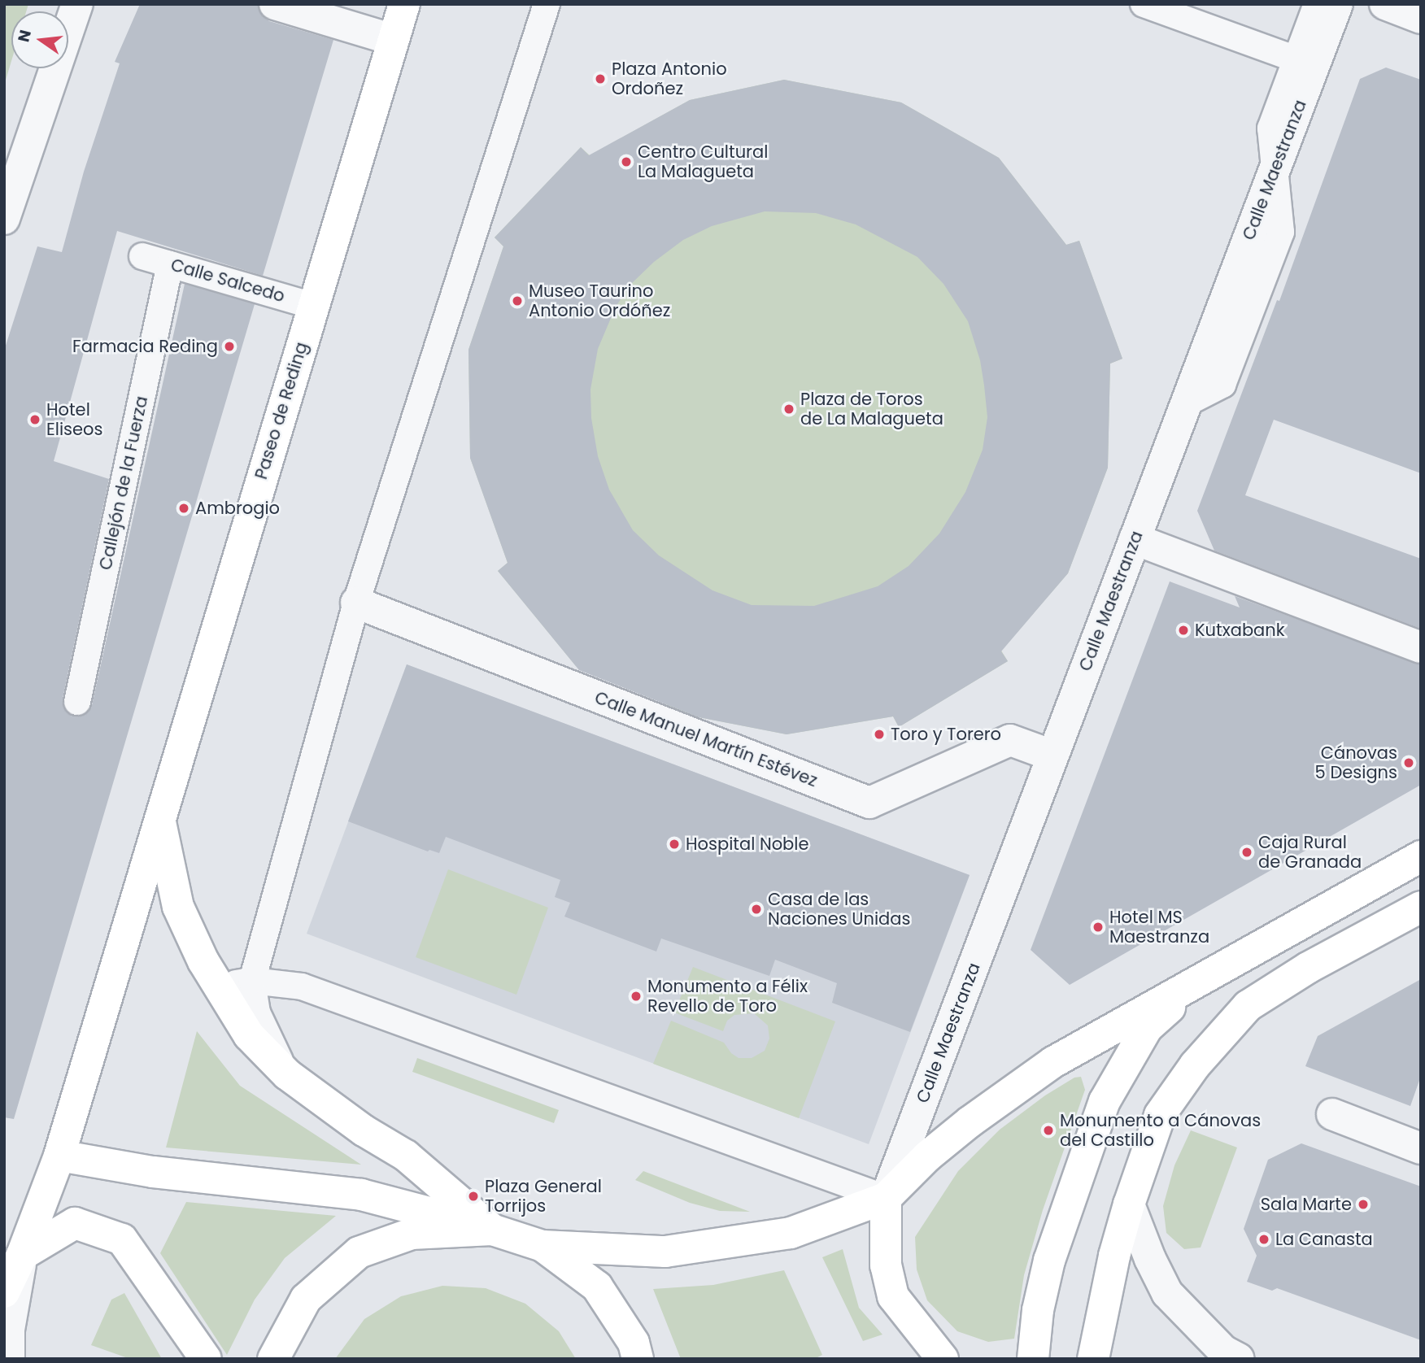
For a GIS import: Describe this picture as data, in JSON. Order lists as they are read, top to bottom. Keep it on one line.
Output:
{"streets":{"main road":["Paseo de Reding"],"street":["Calle Maestranza","Calle Manuel Martín Estévez"],"lane":["Calle Salcedo","Callejón de la Fuerza"]},"crossings":[["Calle Maestranza","Calle Manuel Martín Estévez"],["Calle Salcedo","Paseo de Reding"],["Calle Salcedo","Callejón de la Fuerza"]],"places":["Plaza Antonio Ordoñez","Centro Cultural La Malagueta","Museo Taurino Antonio Ordóñez","Farmacia Reding","Plaza de Toros de La Malagueta","Hotel Eliseos","Ambrogio","Kutxabank","Toro y Torero","Cánovas 5 Designs","Hospital Noble","Caja Rural de Granada","Casa de las Naciones Unidas","Hotel MS Maestranza","Monumento a Félix Revello de Toro","Monumento a Cánovas del Castillo","Plaza General Torrijos","Sala Marte","La Canasta"],"north":"left"}
